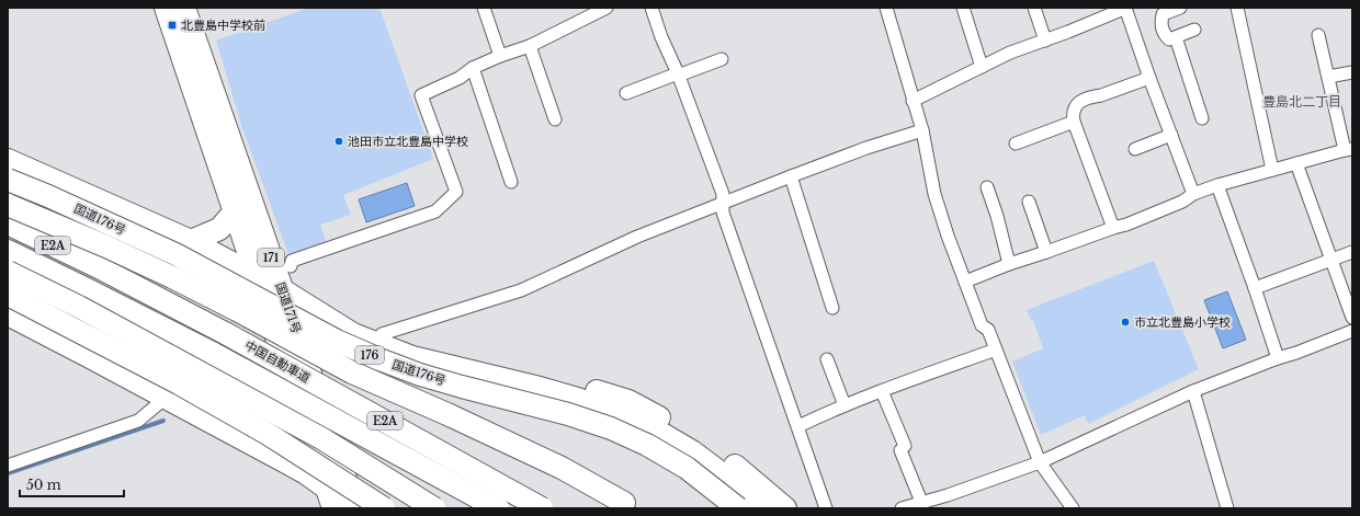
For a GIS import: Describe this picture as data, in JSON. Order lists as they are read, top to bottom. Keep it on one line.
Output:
{"streets":{"highway":["国道176号","E2A","171","国道171号","176","中国自動車道"]},"districts":["豊島北二丁目"],"places":{"transit":["北豊島中学校前"],"other":["池田市立北豊島中学校","市立北豊島小学校"]},"scale_bar":"50 m"}
